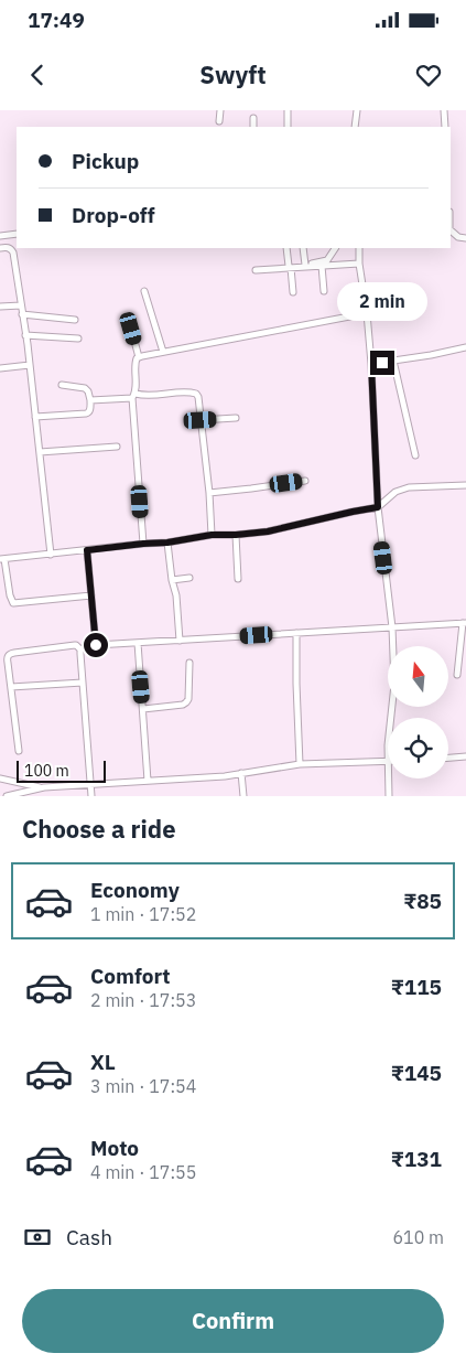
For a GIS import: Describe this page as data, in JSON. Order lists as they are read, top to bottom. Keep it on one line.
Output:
{"scale_bar":"100 m","north":"top","page":{"status":"17:49","header":"Swyft","banner":["Pickup","Drop-off"],"bubble":"2 min","scale":"100 m","heading":"Choose a ride","list":[{"name":"Economy","note":"1 min · 17:52","value":"₹85"},{"name":"Comfort","note":"2 min · 17:53","value":"₹115"},{"name":"XL","note":"3 min · 17:54","value":"₹145"},{"name":"Moto","note":"4 min · 17:55","value":"₹131"}],"pay":["Cash","610 m"],"buttons":"Confirm"}}
